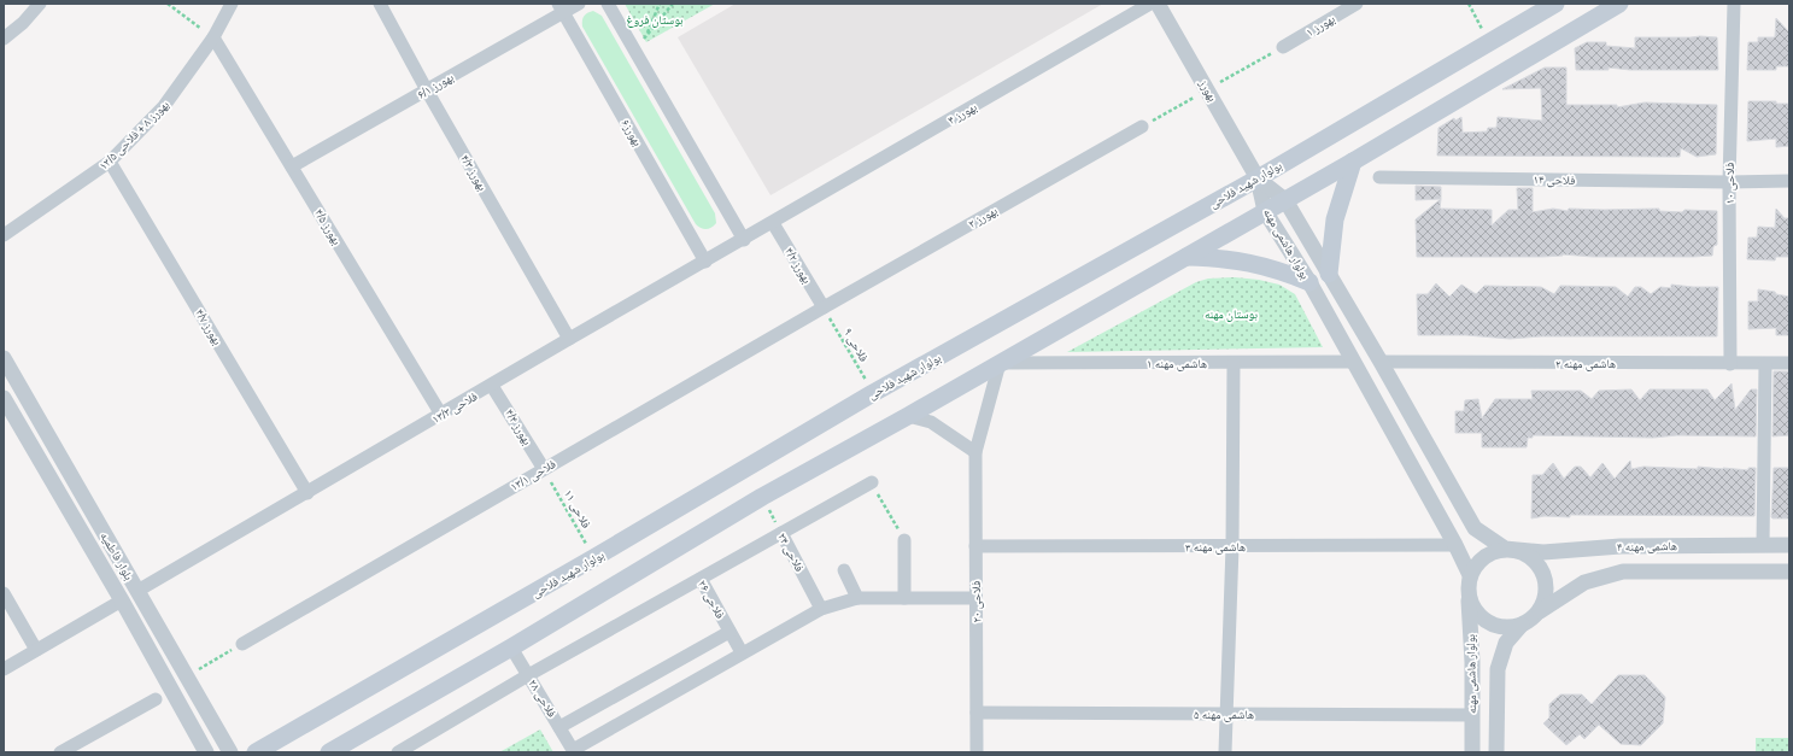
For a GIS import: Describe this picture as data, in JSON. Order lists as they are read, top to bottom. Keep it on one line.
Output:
{"streets":{"main road":["بولوار شهید فلاحی"],"street":["بهورز ۱","بهورز ۶/۱","بهورز","بهورز ۴","بهورز۶","بهورز ۸ + فلاحی ۱۳/۵","بهورز ۴/۳","فلاحی ۱۴","فلاحی ۱۰","بهورز ۲","بهورز ۴/۵","بولوار هاشمی مهنه","بهورز ۴/۲","بهورز ۴/۷","هاشمی مهنه ۱","هاشمی مهنه ۲","فلاحی ۱۳/۳","بهورز ۴/۴","فلاحی ۱۳/۱","هاشمی مهنه ۳","هاشمی مهنه ۴","فلاحی ۲۴","بلوار فاطمیه","فلاحی ۲۶","فلاحی ۲۰","فلاحی ۲۸","هاشمی مهنه ۵"],"path":["فلاحی ۹","فلاحی ۱۱"]},"crossings":[["بهورز ۶/۱","بهورز۶"],["بهورز ۶/۱","بهورز ۴/۳"],["بهورز ۶/۱","بهورز ۴/۵"],["بهورز","بولوار شهید فلاحی"],["بهورز","بولوار هاشمی مهنه"],["بهورز ۴","بهورز ۴/۲"],["بهورز ۴","فلاحی ۱۳/۳"],["بهورز۶","فلاحی ۱۳/۳"],["بهورز ۸ + فلاحی ۱۳/۵","بهورز ۴/۵"],["بهورز ۸ + فلاحی ۱۳/۵","بهورز ۴/۷"],["بهورز ۴/۳","فلاحی ۱۳/۳"],["فلاحی ۱۴","فلاحی ۱۰"],["فلاحی ۱۰","هاشمی مهنه ۲"],["بولوار شهید فلاحی","بولوار هاشمی مهنه"],["بولوار شهید فلاحی","فلاحی ۹"],["بولوار شهید فلاحی","فلاحی ۱۱"],["بهورز ۲","بهورز ۴/۲"],["بهورز ۲","فلاحی ۹"],["بهورز ۲","فلاحی ۱۳/۱"],["بهورز ۴/۵","فلاحی ۱۳/۳"],["بولوار هاشمی مهنه","هاشمی مهنه ۱"],["بولوار هاشمی مهنه","هاشمی مهنه ۲"],["بولوار هاشمی مهنه","هاشمی مهنه ۳"],["بولوار هاشمی مهنه","هاشمی مهنه ۴"],["بولوار هاشمی مهنه","هاشمی مهنه ۵"],["بهورز ۴/۲","فلاحی ۹"],["بهورز ۴/۲","فلاحی ۱۳/۳"],["بهورز ۴/۲","فلاحی ۱۳/۱"],["بهورز ۴/۷","فلاحی ۱۳/۳"],["فلاحی ۹","فلاحی ۱۳/۱"],["هاشمی مهنه ۱","فلاحی ۲۰"],["فلاحی ۱۳/۳","بهورز ۴/۴"],["فلاحی ۱۳/۳","بلوار فاطمیه"],["بهورز ۴/۴","فلاحی ۱۳/۱"],["بهورز ۴/۴","فلاحی ۱۱"],["فلاحی ۱۳/۱","فلاحی ۱۱"],["هاشمی مهنه ۳","فلاحی ۲۰"],["فلاحی ۲۶","فلاحی ۲۸"],["فلاحی ۲۰","هاشمی مهنه ۵"]],"parks":["بوستان فروغ","بوستان مهنه"]}
